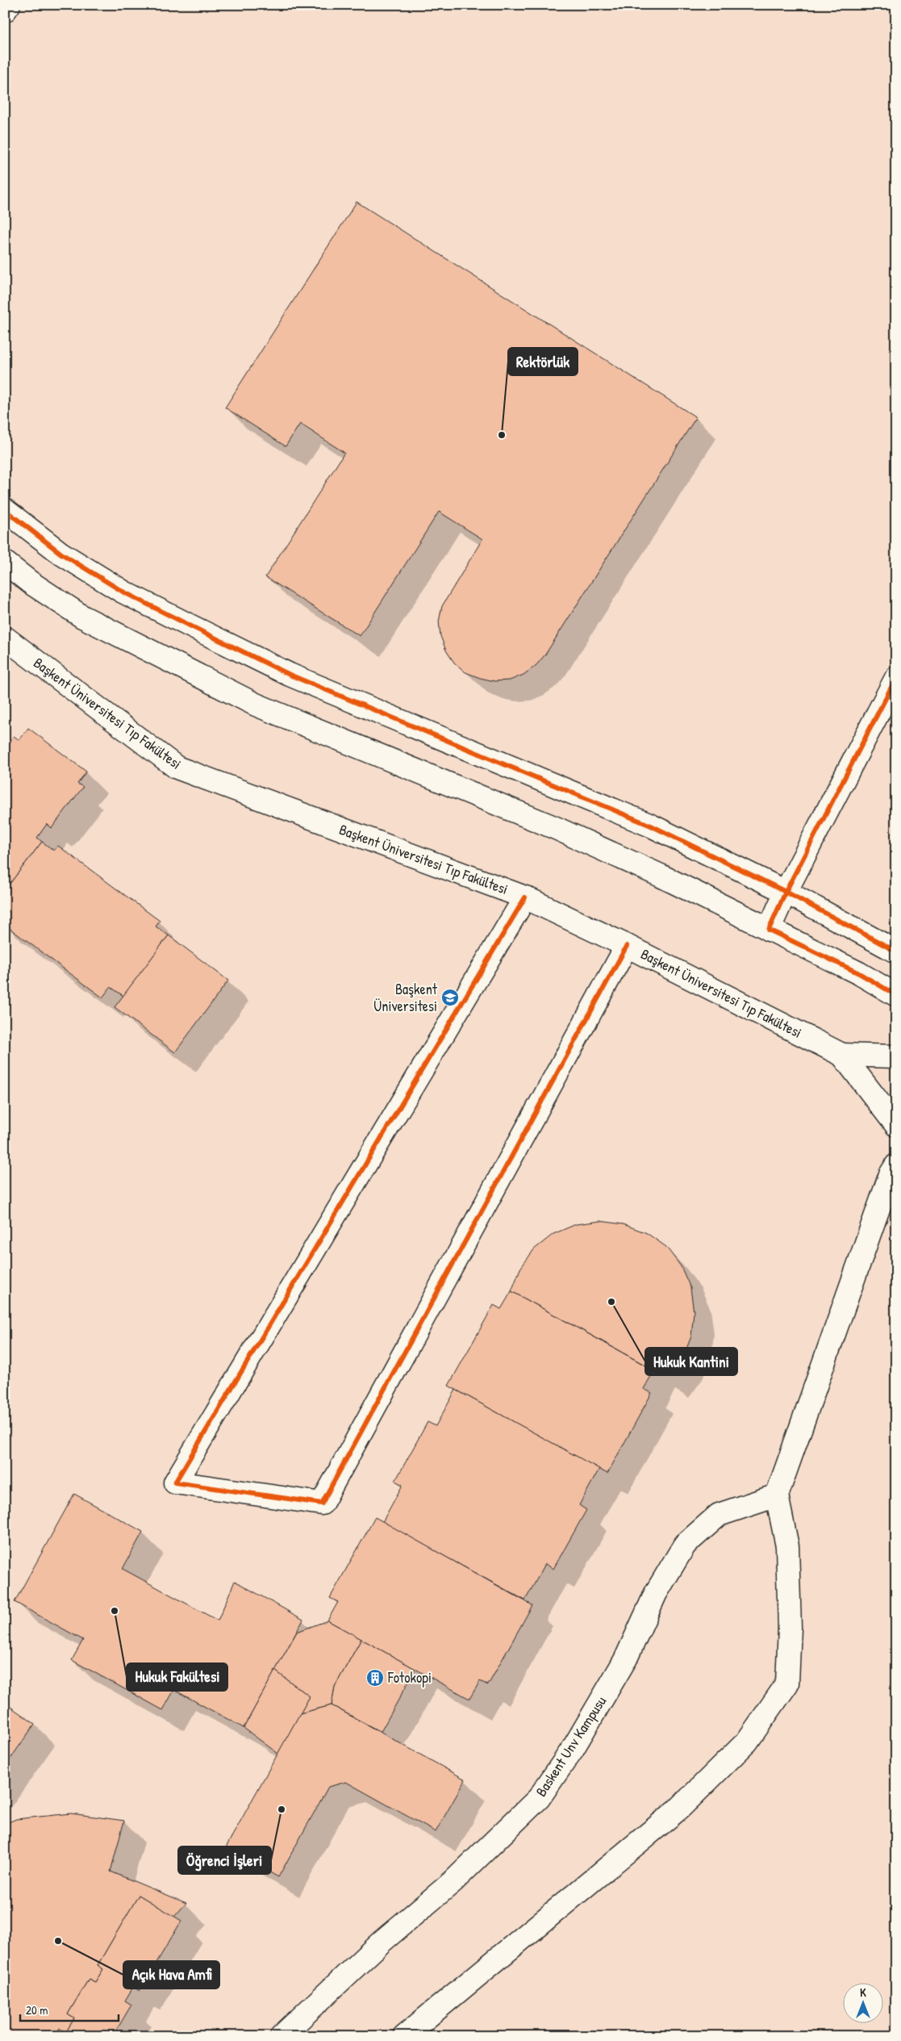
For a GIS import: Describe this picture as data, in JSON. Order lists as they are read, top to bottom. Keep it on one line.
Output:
{"streets":{"street":["Başkent Üniversitesi Tıp Fakültesi","Baskent Unv Kampusu"]},"places":{"other":["Rektörlük","Hukuk Kantini","Hukuk Fakültesi","Öğrenci İşleri","Açık Hava Amfi"],"school or university":["Başkent Üniversitesi"],"building":["Fotokopi"]},"scale_bar":"20 m","north":"top"}
